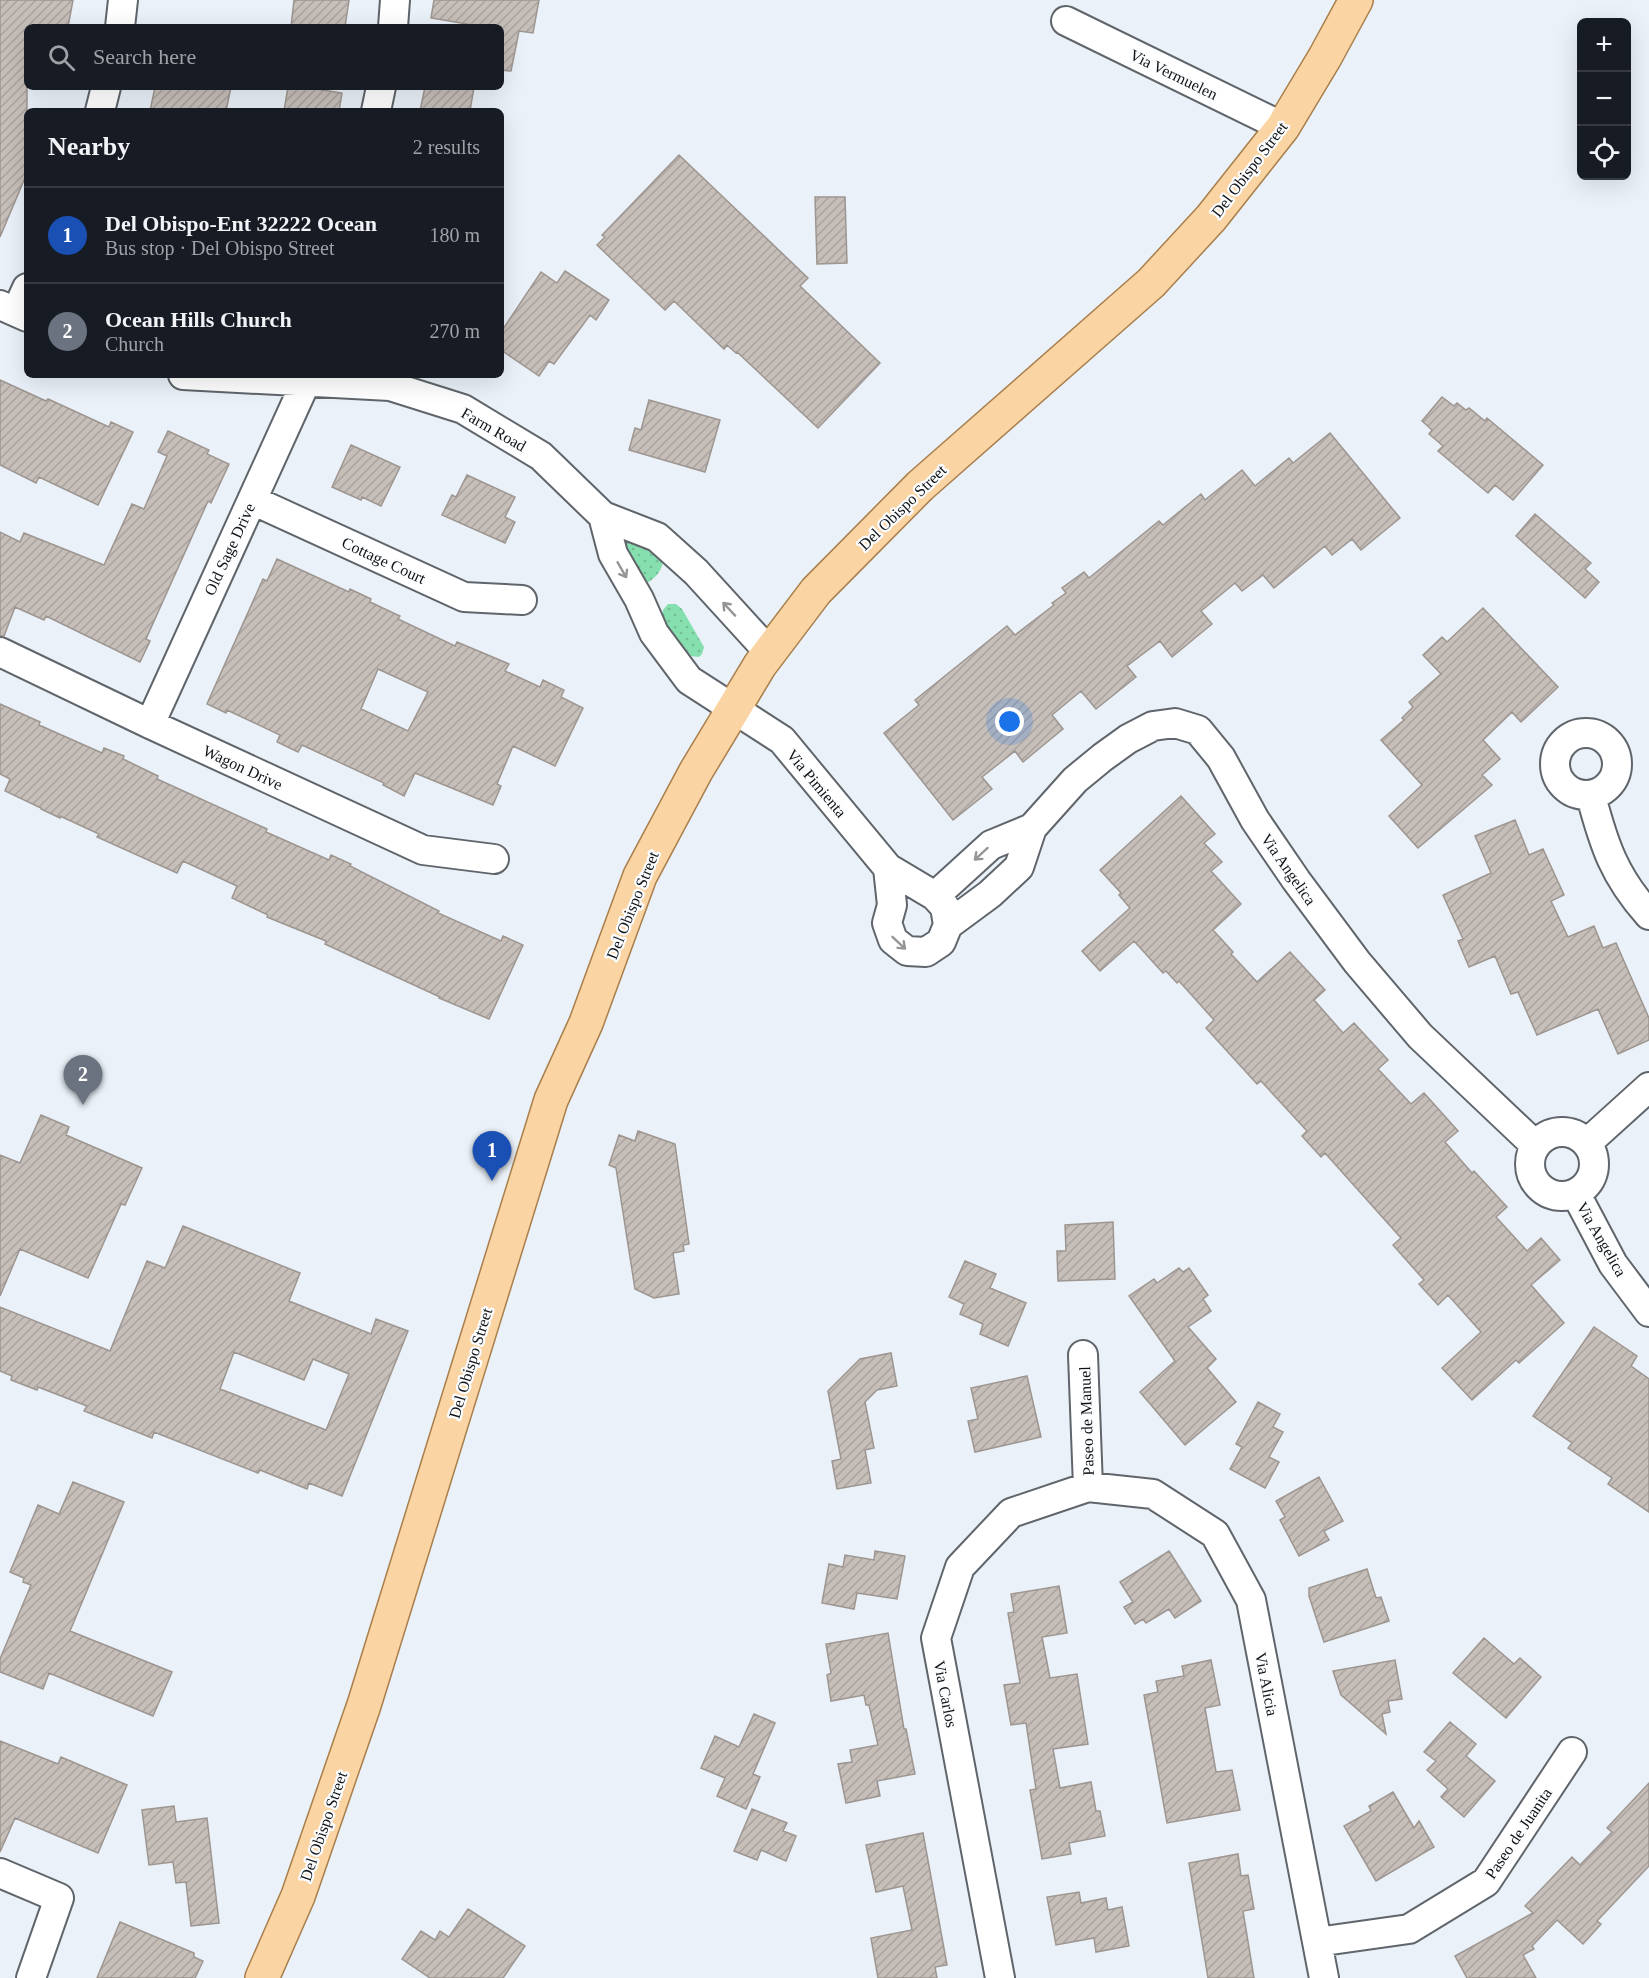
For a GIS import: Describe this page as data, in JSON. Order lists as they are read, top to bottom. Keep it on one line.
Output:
{"streets":{"main road":["Del Obispo Street"],"street":["Via Vermuelen","Farm Road","Old Sage Drive","Cottage Court","Wagon Drive","Via Pimienta","Via Angelica","Paseo de Manuel","Via Alicia","Via Carlos","Paseo de Juanita"]},"crossings":[["Via Vermuelen","Del Obispo Street"],["Del Obispo Street","Farm Road"],["Del Obispo Street","Via Pimienta"],["Farm Road","Old Sage Drive"],["Old Sage Drive","Cottage Court"],["Old Sage Drive","Wagon Drive"],["Via Pimienta","Via Angelica"],["Paseo de Manuel","Via Alicia"],["Paseo de Manuel","Via Carlos"],["Via Alicia","Via Carlos"],["Via Alicia","Paseo de Juanita"]],"page":{"map_buttons":["+","−"],"search":"Search here","heading":["Nearby","2 results"],"list":[{"mark":"1","name":"Del Obispo-Ent 32222 Ocean","note":"Bus stop · Del Obispo Street","value":"180 m"},{"mark":"2","name":"Ocean Hills Church","note":"Church","value":"270 m"}],"pins":["2","1"]}}
